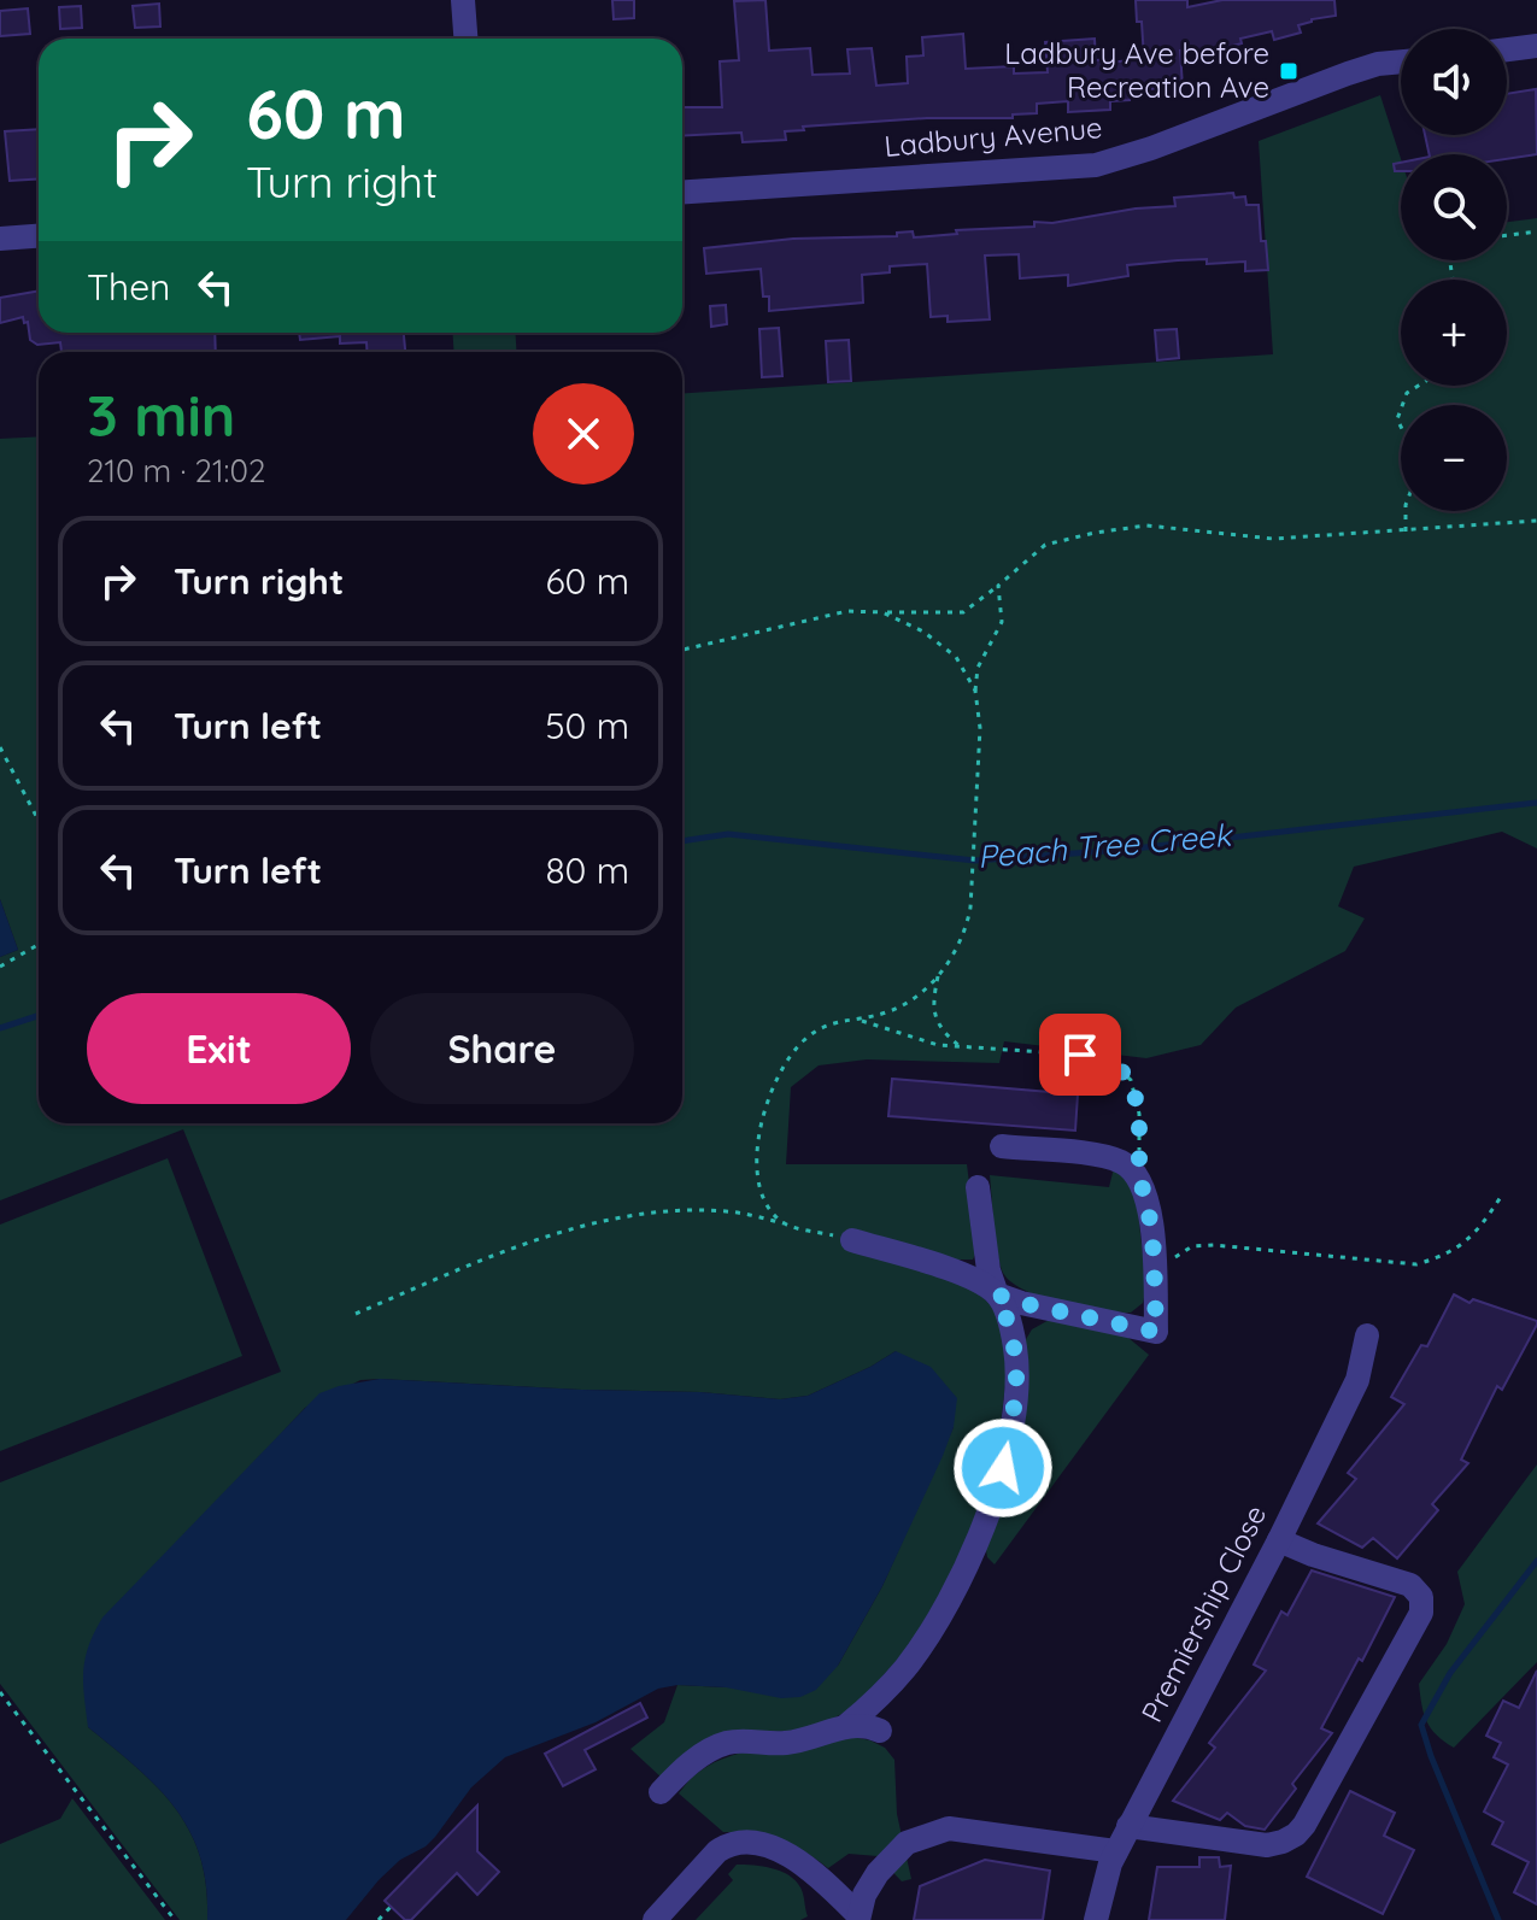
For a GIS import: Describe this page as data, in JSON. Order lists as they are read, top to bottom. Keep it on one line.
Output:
{"streets":{"street":["Ladbury Avenue","Premiership Close"]},"water":["Peach Tree Creek"],"places":{"transit":["Ladbury Ave before Recreation Ave"]},"page":{"map_buttons":["+","−"],"turn":["60 m","Turn right"],"then":"Then","heading":["3 min","210 m · 21:02"],"list":[{"name":"Turn right","value":"60 m"},{"name":"Turn left","value":"50 m"},{"name":"Turn left","value":"80 m"}],"buttons":["Exit","Share"]}}
